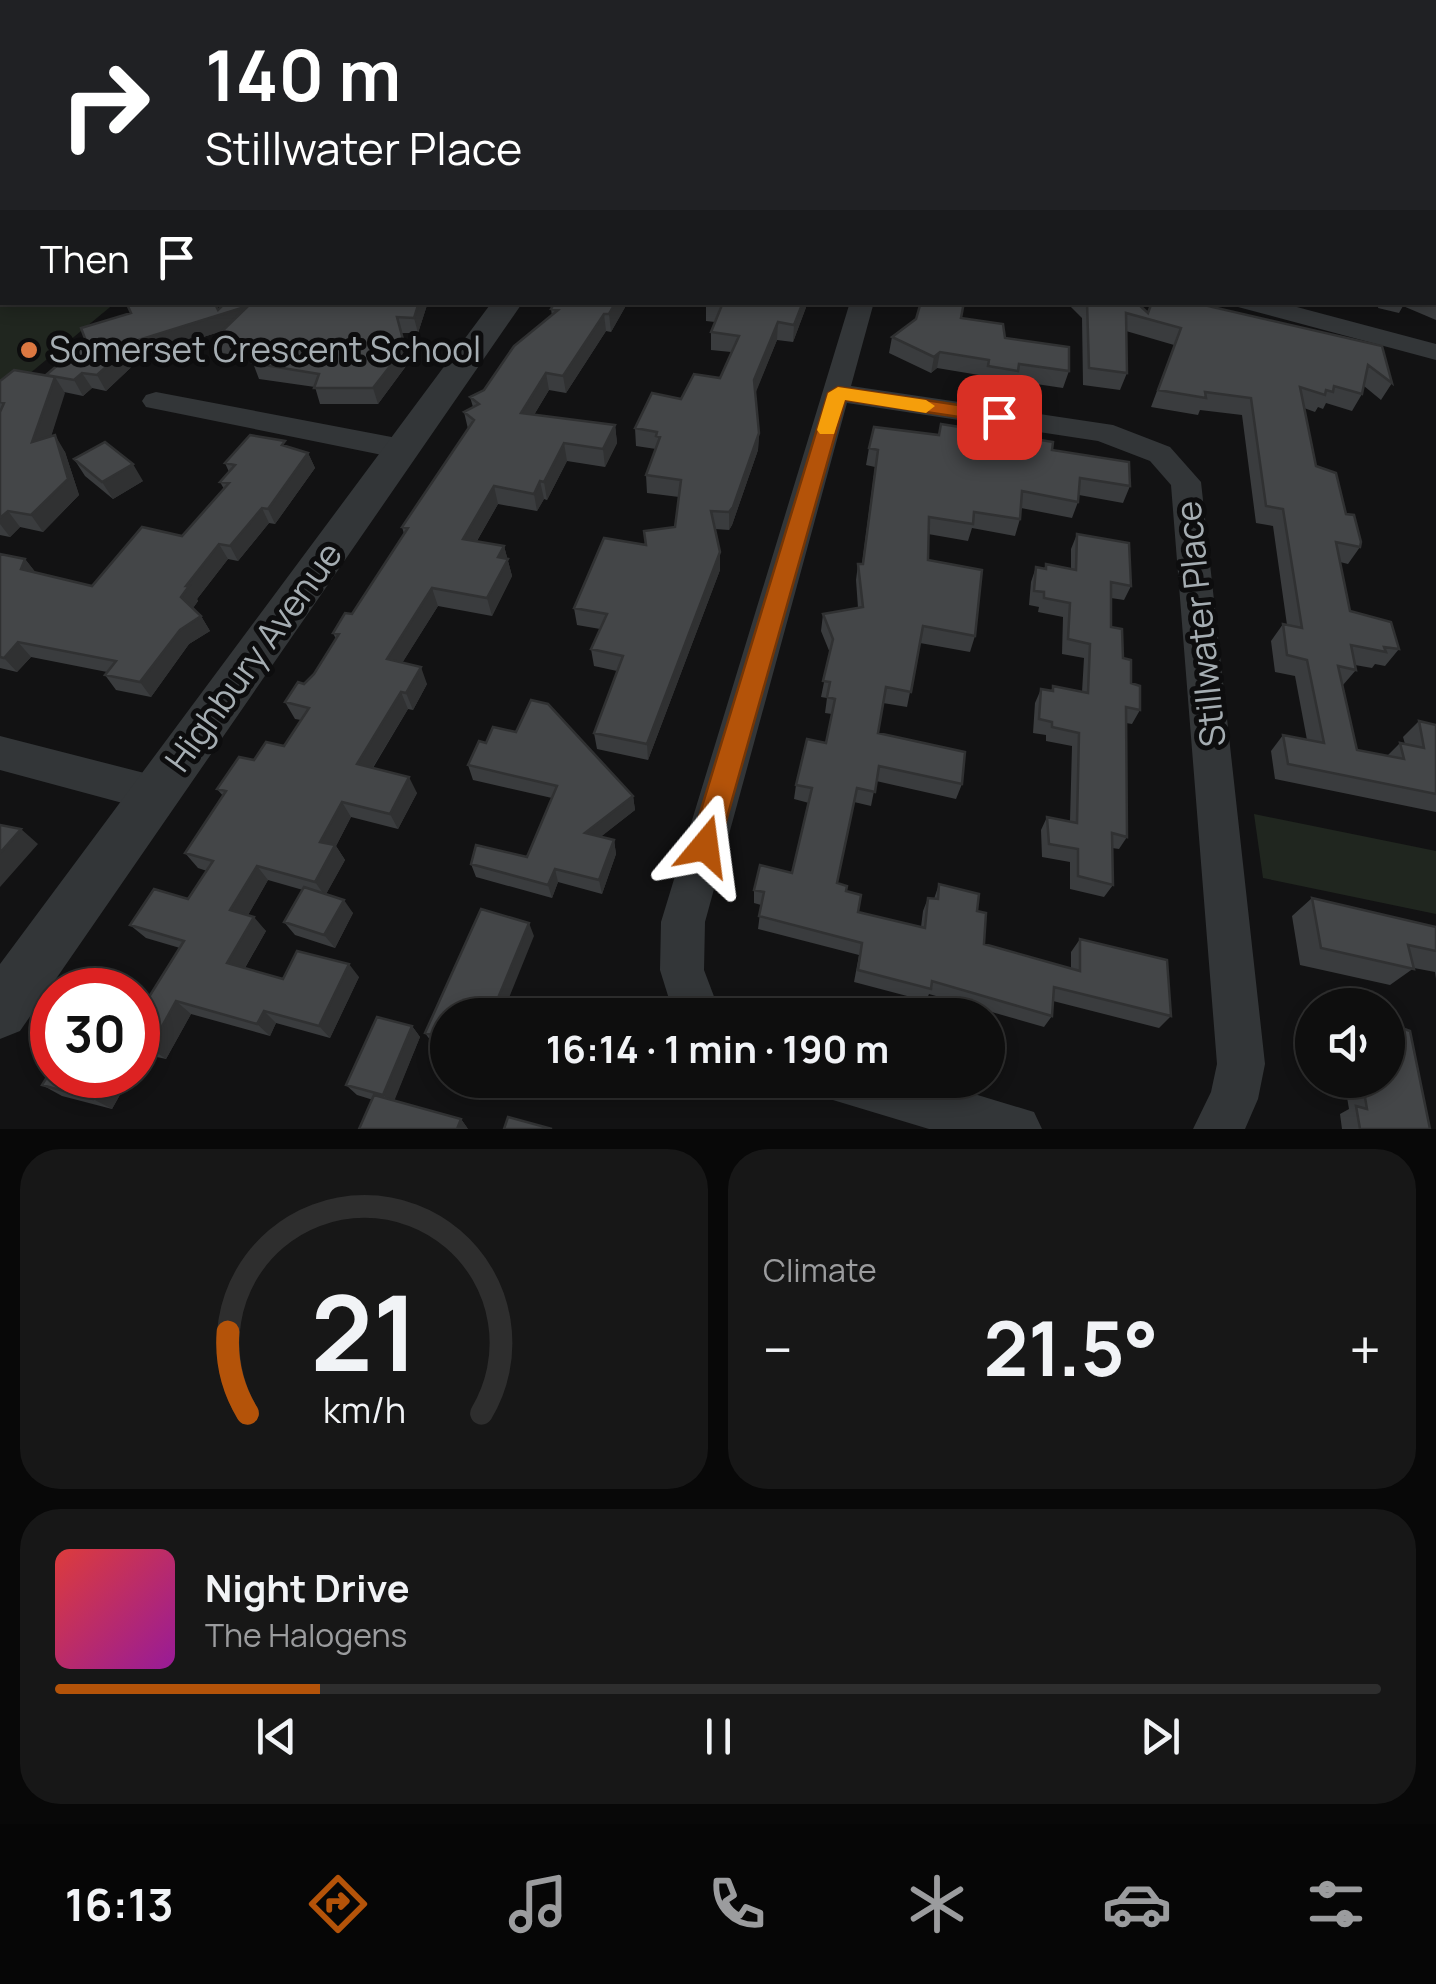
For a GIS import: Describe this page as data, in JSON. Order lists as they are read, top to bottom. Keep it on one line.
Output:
{"streets":{"street":["Stillwater Place","Highbury Avenue"]},"places":["Somerset Crescent School"],"page":{"turn":["140 m","Stillwater Place"],"then":"Then","limit":"30","trip":"16:14 · 1 min · 190 m","tile":"Climate","heat":["−","21.5°","+"],"song":["Night Drive","The Halogens"],"tabs":"16:13","gauge":["21","km/h"]}}
